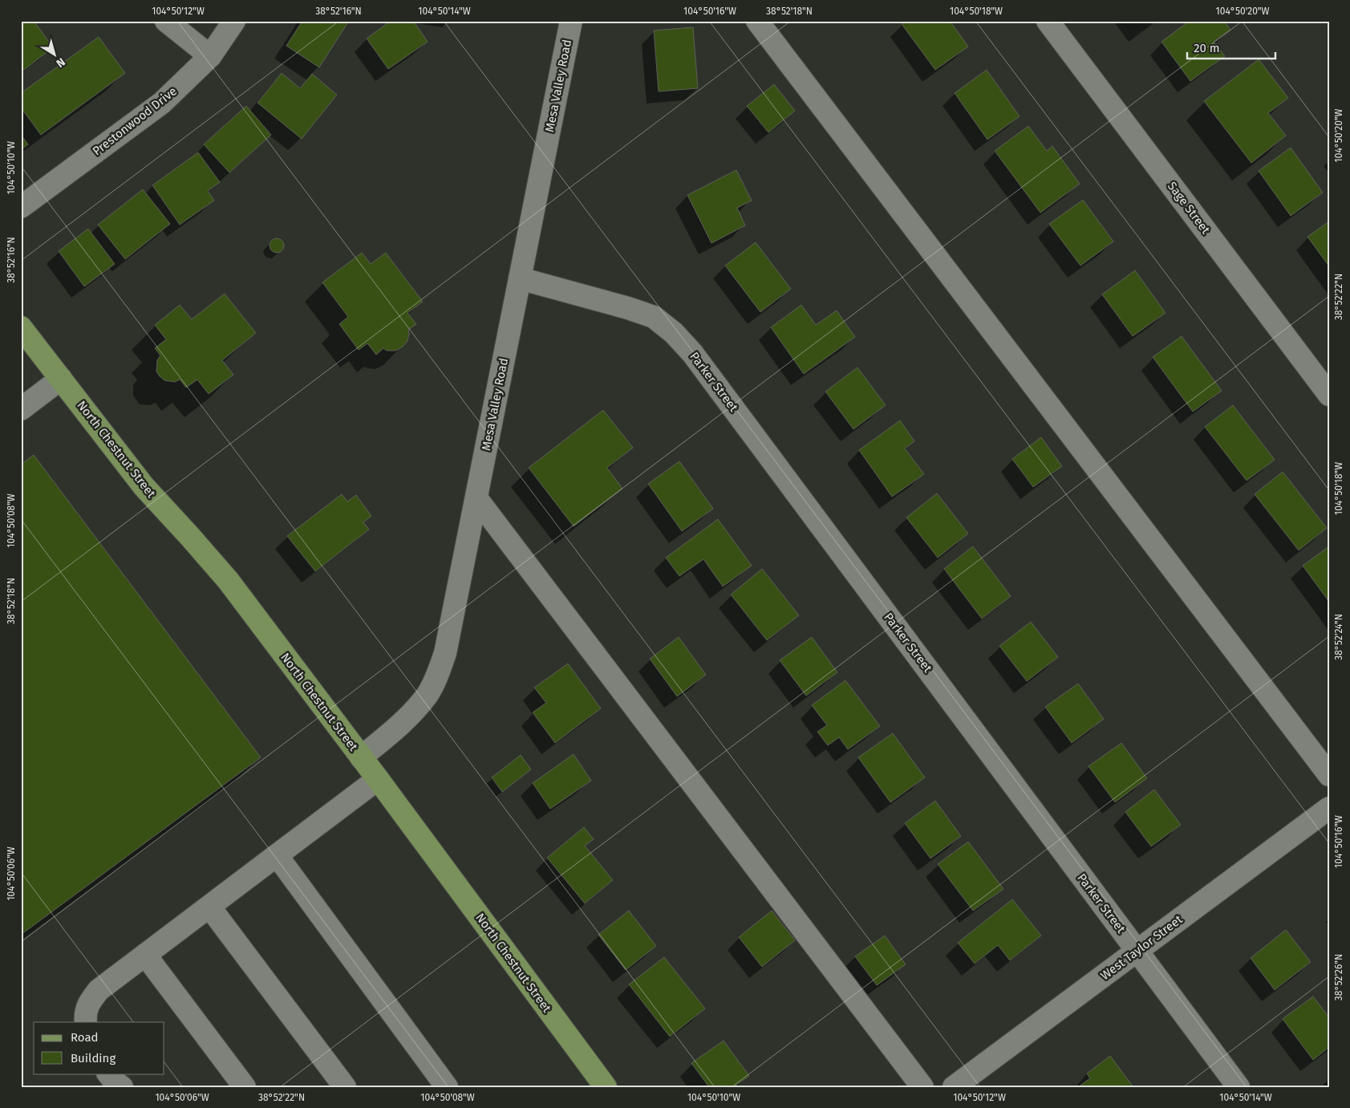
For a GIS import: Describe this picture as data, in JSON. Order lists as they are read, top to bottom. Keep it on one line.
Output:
{"streets":{"main road":["North Chestnut Street"],"street":["Mesa Valley Road","Prestonwood Drive","Sage Street","Parker Street","West Taylor Street"]},"crossings":[["Mesa Valley Road","Parker Street"],["Mesa Valley Road","North Chestnut Street"],["Parker Street","West Taylor Street"]],"legend":["Road","Building"],"scale_bar":"20 m","north":"bottom right","coordinates":["104°50'12\"W","38°52'16\"N","104°50'14\"W","104°50'16\"W","38°52'18\"N","104°50'18\"W","104°50'20\"W","104°50'10\"W","38°52'22\"N","104°50'08\"W","38°52'24\"N","104°50'06\"W","38°52'26\"N"]}
